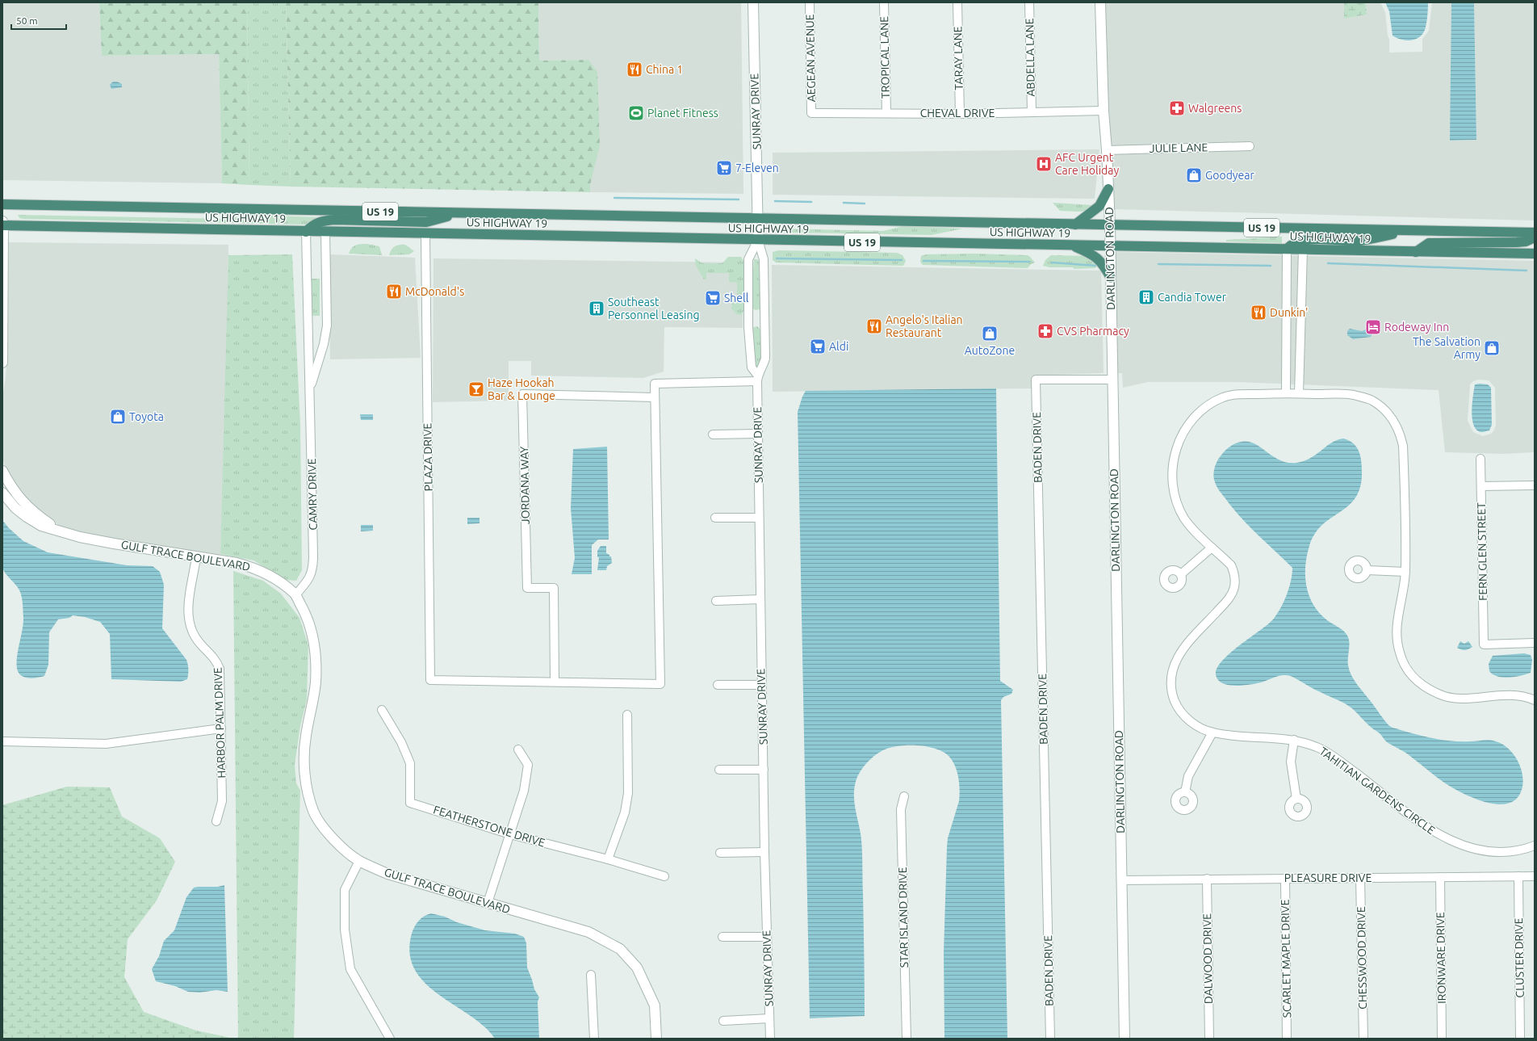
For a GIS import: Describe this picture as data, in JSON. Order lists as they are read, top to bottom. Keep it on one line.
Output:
{"streets":{"highway":["US 19","US HIGHWAY 19"],"street":["TROPICAL LANE","ABDELLA LANE","AEGEAN AVENUE","TARAY LANE","SUNRAY DRIVE","CHEVAL DRIVE","JULIE LANE","DARLINGTON ROAD","BADEN DRIVE","PLAZA DRIVE","JORDANA WAY","CAMRY DRIVE","FERN GLEN STREET","GULF TRACE BOULEVARD","HARBOR PALM DRIVE","TAHITIAN GARDENS CIRCLE","FEATHERSTONE DRIVE","PLEASURE DRIVE","STAR ISLAND DRIVE","CHESSWOOD DRIVE","IRONWARE DRIVE","CLUSTER DRIVE","DALWOOD DRIVE","SCARLET MAPLE DRIVE"]},"crossings":[["TROPICAL LANE","CHEVAL DRIVE"],["ABDELLA LANE","CHEVAL DRIVE"],["AEGEAN AVENUE","CHEVAL DRIVE"],["TARAY LANE","CHEVAL DRIVE"],["SUNRAY DRIVE","US HIGHWAY 19"],["CHEVAL DRIVE","DARLINGTON ROAD"],["JULIE LANE","DARLINGTON ROAD"],["US HIGHWAY 19","DARLINGTON ROAD"],["US HIGHWAY 19","PLAZA DRIVE"],["US HIGHWAY 19","CAMRY DRIVE"],["DARLINGTON ROAD","BADEN DRIVE"],["DARLINGTON ROAD","PLEASURE DRIVE"],["PLAZA DRIVE","JORDANA WAY"],["CAMRY DRIVE","GULF TRACE BOULEVARD"],["GULF TRACE BOULEVARD","HARBOR PALM DRIVE"],["PLEASURE DRIVE","CHESSWOOD DRIVE"],["PLEASURE DRIVE","IRONWARE DRIVE"],["PLEASURE DRIVE","CLUSTER DRIVE"],["PLEASURE DRIVE","DALWOOD DRIVE"],["PLEASURE DRIVE","SCARLET MAPLE DRIVE"]],"places":{"restaurant":["China 1","McDonald's","Dunkin'","Angelo's Italian Restaurant"],"pharmacy":["Walgreens","CVS Pharmacy"],"sports":["Planet Fitness"],"hospital":["AFC Urgent Care Holiday"],"supermarket":["7-Eleven","Shell","Aldi"],"shop":["Goodyear","AutoZone","The Salvation Army","Toyota"],"building":["Candia Tower","Southeast Personnel Leasing"],"hotel":["Rodeway Inn"],"bar":["Haze Hookah Bar & Lounge"]},"scale_bar":"50 m"}
